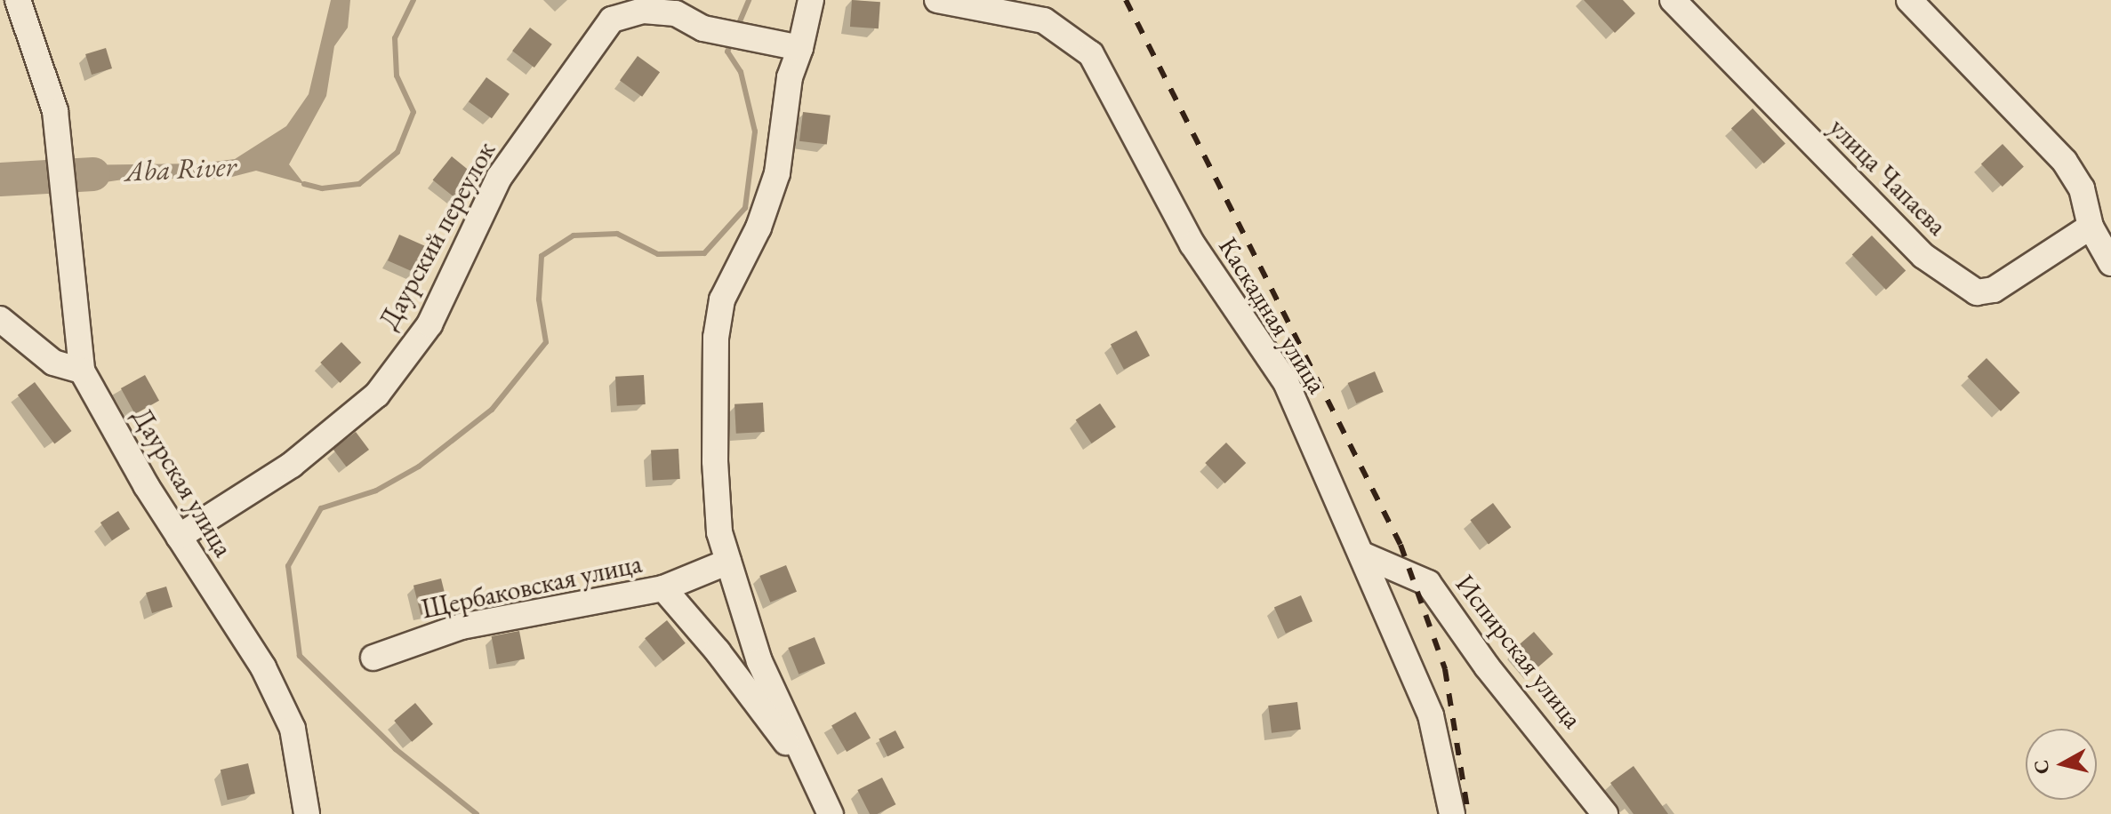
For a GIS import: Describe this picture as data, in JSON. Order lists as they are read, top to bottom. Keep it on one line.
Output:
{"streets":{"street":["улица Чапаева","Даурский переулок","Каскадная улица","Даурская улица","Щербаковская улица","Испирская улица"]},"crossings":[["Даурский переулок","Даурская улица"],["Даурский переулок","Щербаковская улица"],["Каскадная улица","Испирская улица"]],"water":["Aba River"],"north":"left"}
